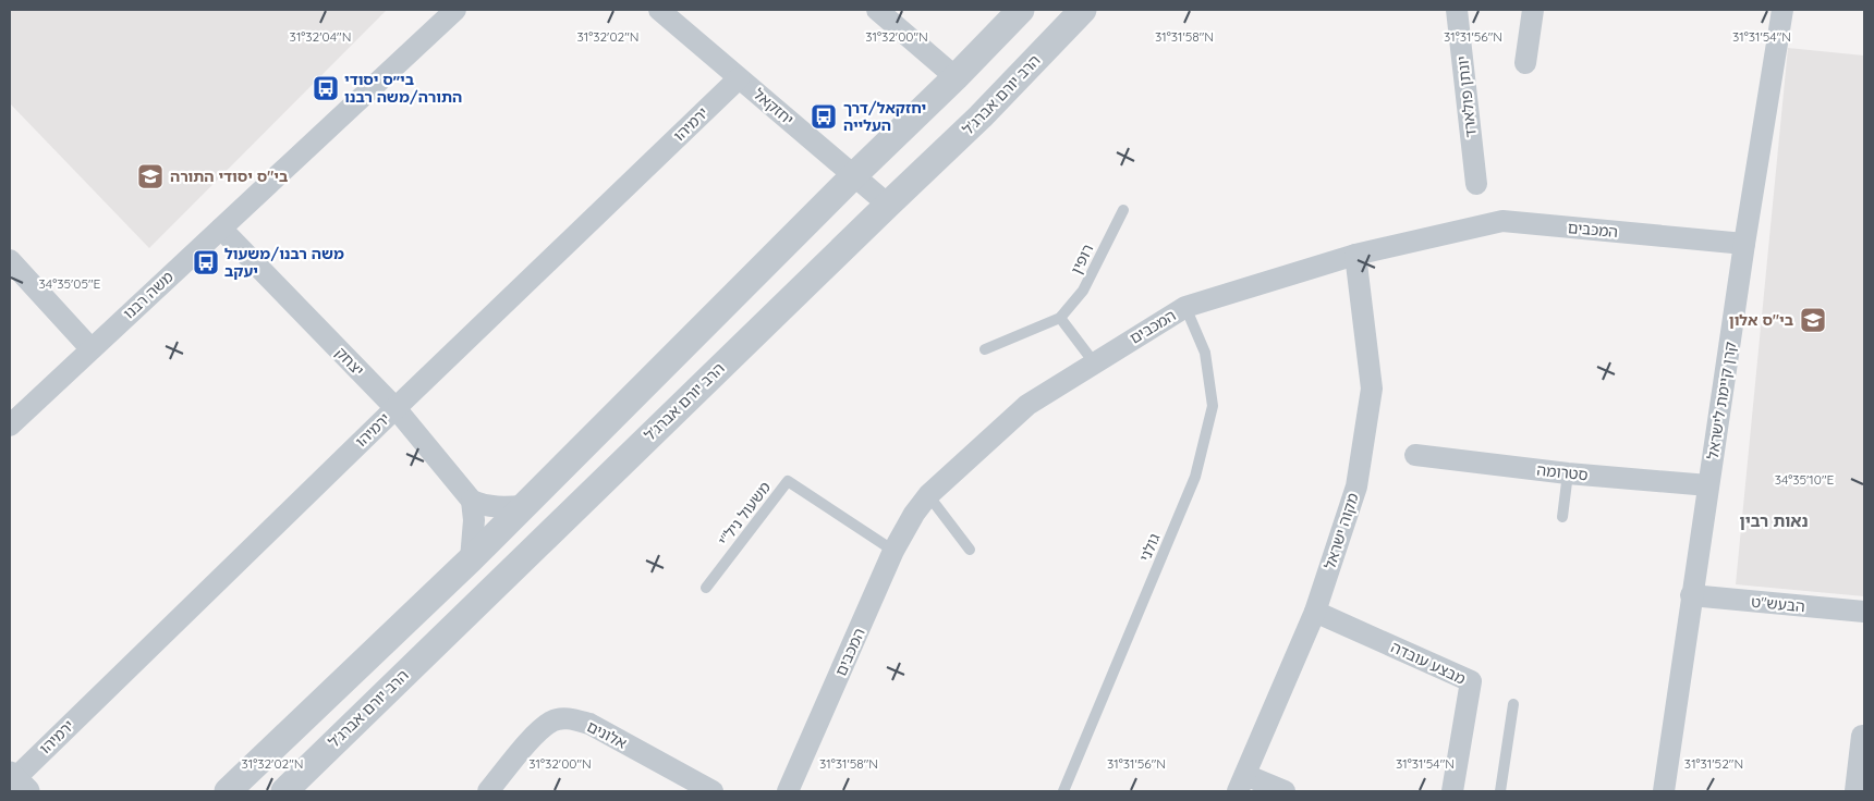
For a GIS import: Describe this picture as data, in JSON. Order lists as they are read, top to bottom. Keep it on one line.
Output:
{"streets":{"street":["הרב יורם אברג'ל","יונתן פולארד","יחזקאל","ירמיהו","המכבים","משה רבנו","יצחק","קרן קיימת לישראל","סטרומה","מקוה ישראל","הבעש\"ט","מבצע עובדה","אלונים"],"lane":["רופין","משעול ניל\"י","גולני"]},"crossings":[["הרב יורם אברג'ל","יחזקאל"],["יחזקאל","ירמיהו"],["ירמיהו","יצחק"],["המכבים","קרן קיימת לישראל"],["המכבים","משעול ניל\"י"],["המכבים","מקוה ישראל"],["המכבים","גולני"],["משה רבנו","יצחק"],["קרן קיימת לישראל","סטרומה"],["קרן קיימת לישראל","הבעש\"ט"],["מקוה ישראל","מבצע עובדה"]],"districts":["נאות רבין"],"places":{"bus stop":["בי״ס יסודי התורה/משה רבנו","יחזקאל/דרך העלייה","משה רבנו/משעול יעקב"],"school or university":["בי\"ס יסודי התורה","בי\"ס אלון"]},"coordinates":["31°32'04\"N","31°31'54\"N","31°32'02\"N","31°32'00\"N","31°31'58\"N","31°31'56\"N","34°35'05\"E","34°35'10\"E","31°31'52\"N"]}
